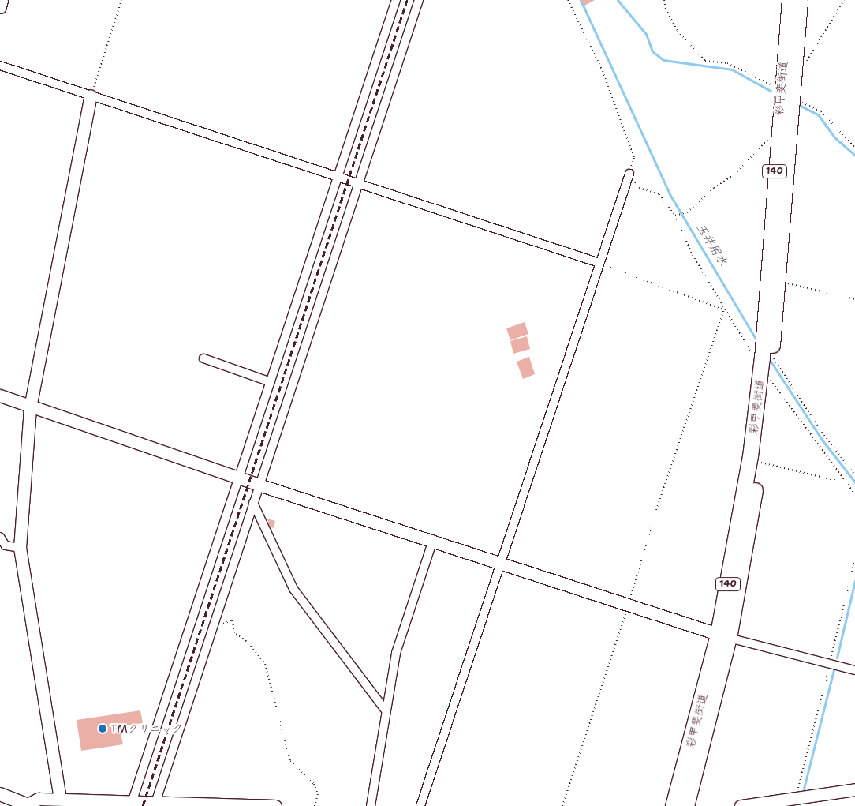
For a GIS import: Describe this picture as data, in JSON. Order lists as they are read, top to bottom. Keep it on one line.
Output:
{"streets":{"highway":["彩甲斐街道","140"]},"water":["玉井用水"],"places":["TMクリニック"]}
